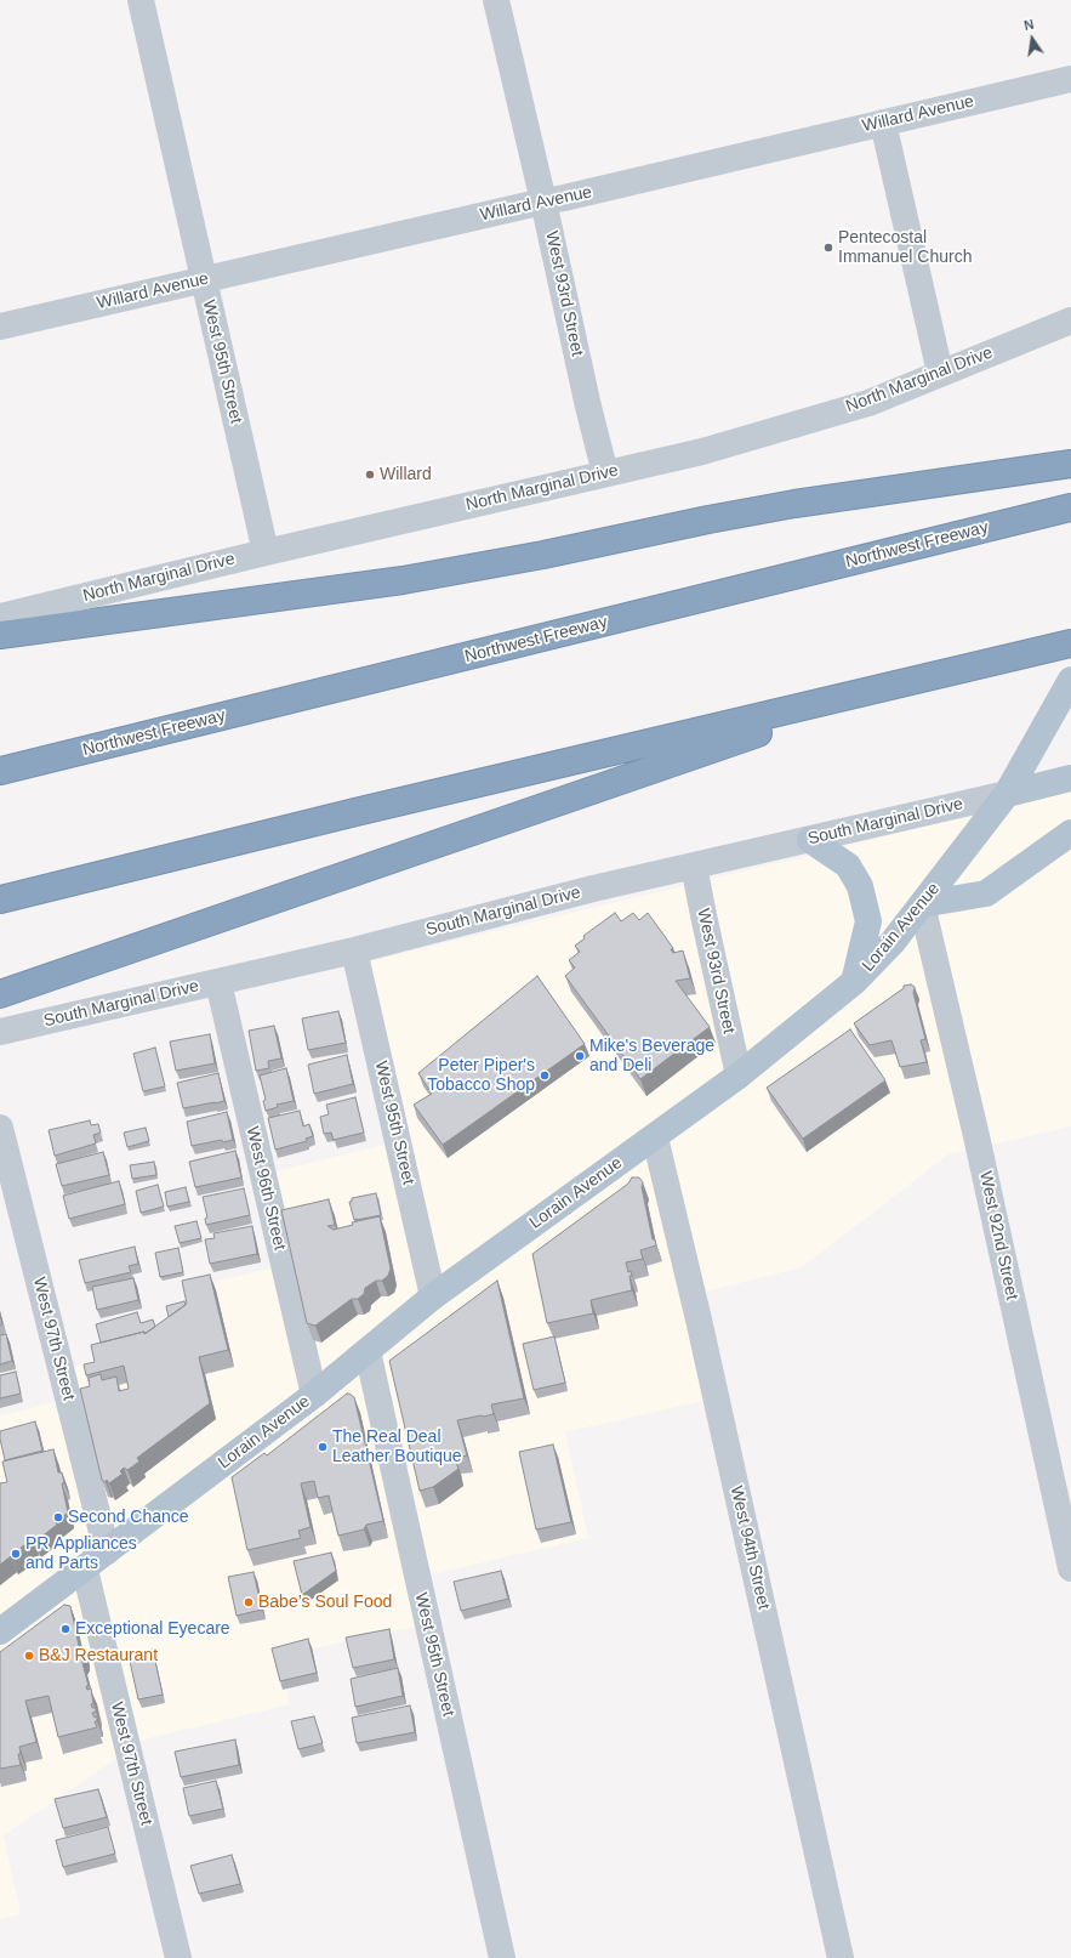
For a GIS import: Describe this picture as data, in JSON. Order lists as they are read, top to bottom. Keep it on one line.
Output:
{"streets":{"highway":["Northwest Freeway"],"main road":["Lorain Avenue"],"street":["Willard Avenue","West 93rd Street","West 95th Street","North Marginal Drive","South Marginal Drive","West 96th Street","West 92nd Street","West 97th Street","West 94th Street"]},"crossings":[["Willard Avenue","West 93rd Street"],["Willard Avenue","West 95th Street"],["West 93rd Street","North Marginal Drive"],["West 93rd Street","South Marginal Drive"],["West 93rd Street","Lorain Avenue"],["West 95th Street","North Marginal Drive"],["West 95th Street","South Marginal Drive"],["West 95th Street","Lorain Avenue"],["South Marginal Drive","Lorain Avenue"],["South Marginal Drive","West 96th Street"],["Lorain Avenue","West 96th Street"],["Lorain Avenue","West 92nd Street"],["Lorain Avenue","West 97th Street"],["Lorain Avenue","West 94th Street"]],"places":["Pentecostal Immanuel Church","Willard","Mike's Beverage and Deli","Peter Piper's Tobacco Shop","The Real Deal Leather Boutique","Second Chance","PR Appliances and Parts","Babe’s Soul Food","Exceptional Eyecare","B&J Restaurant"],"north":"top"}
